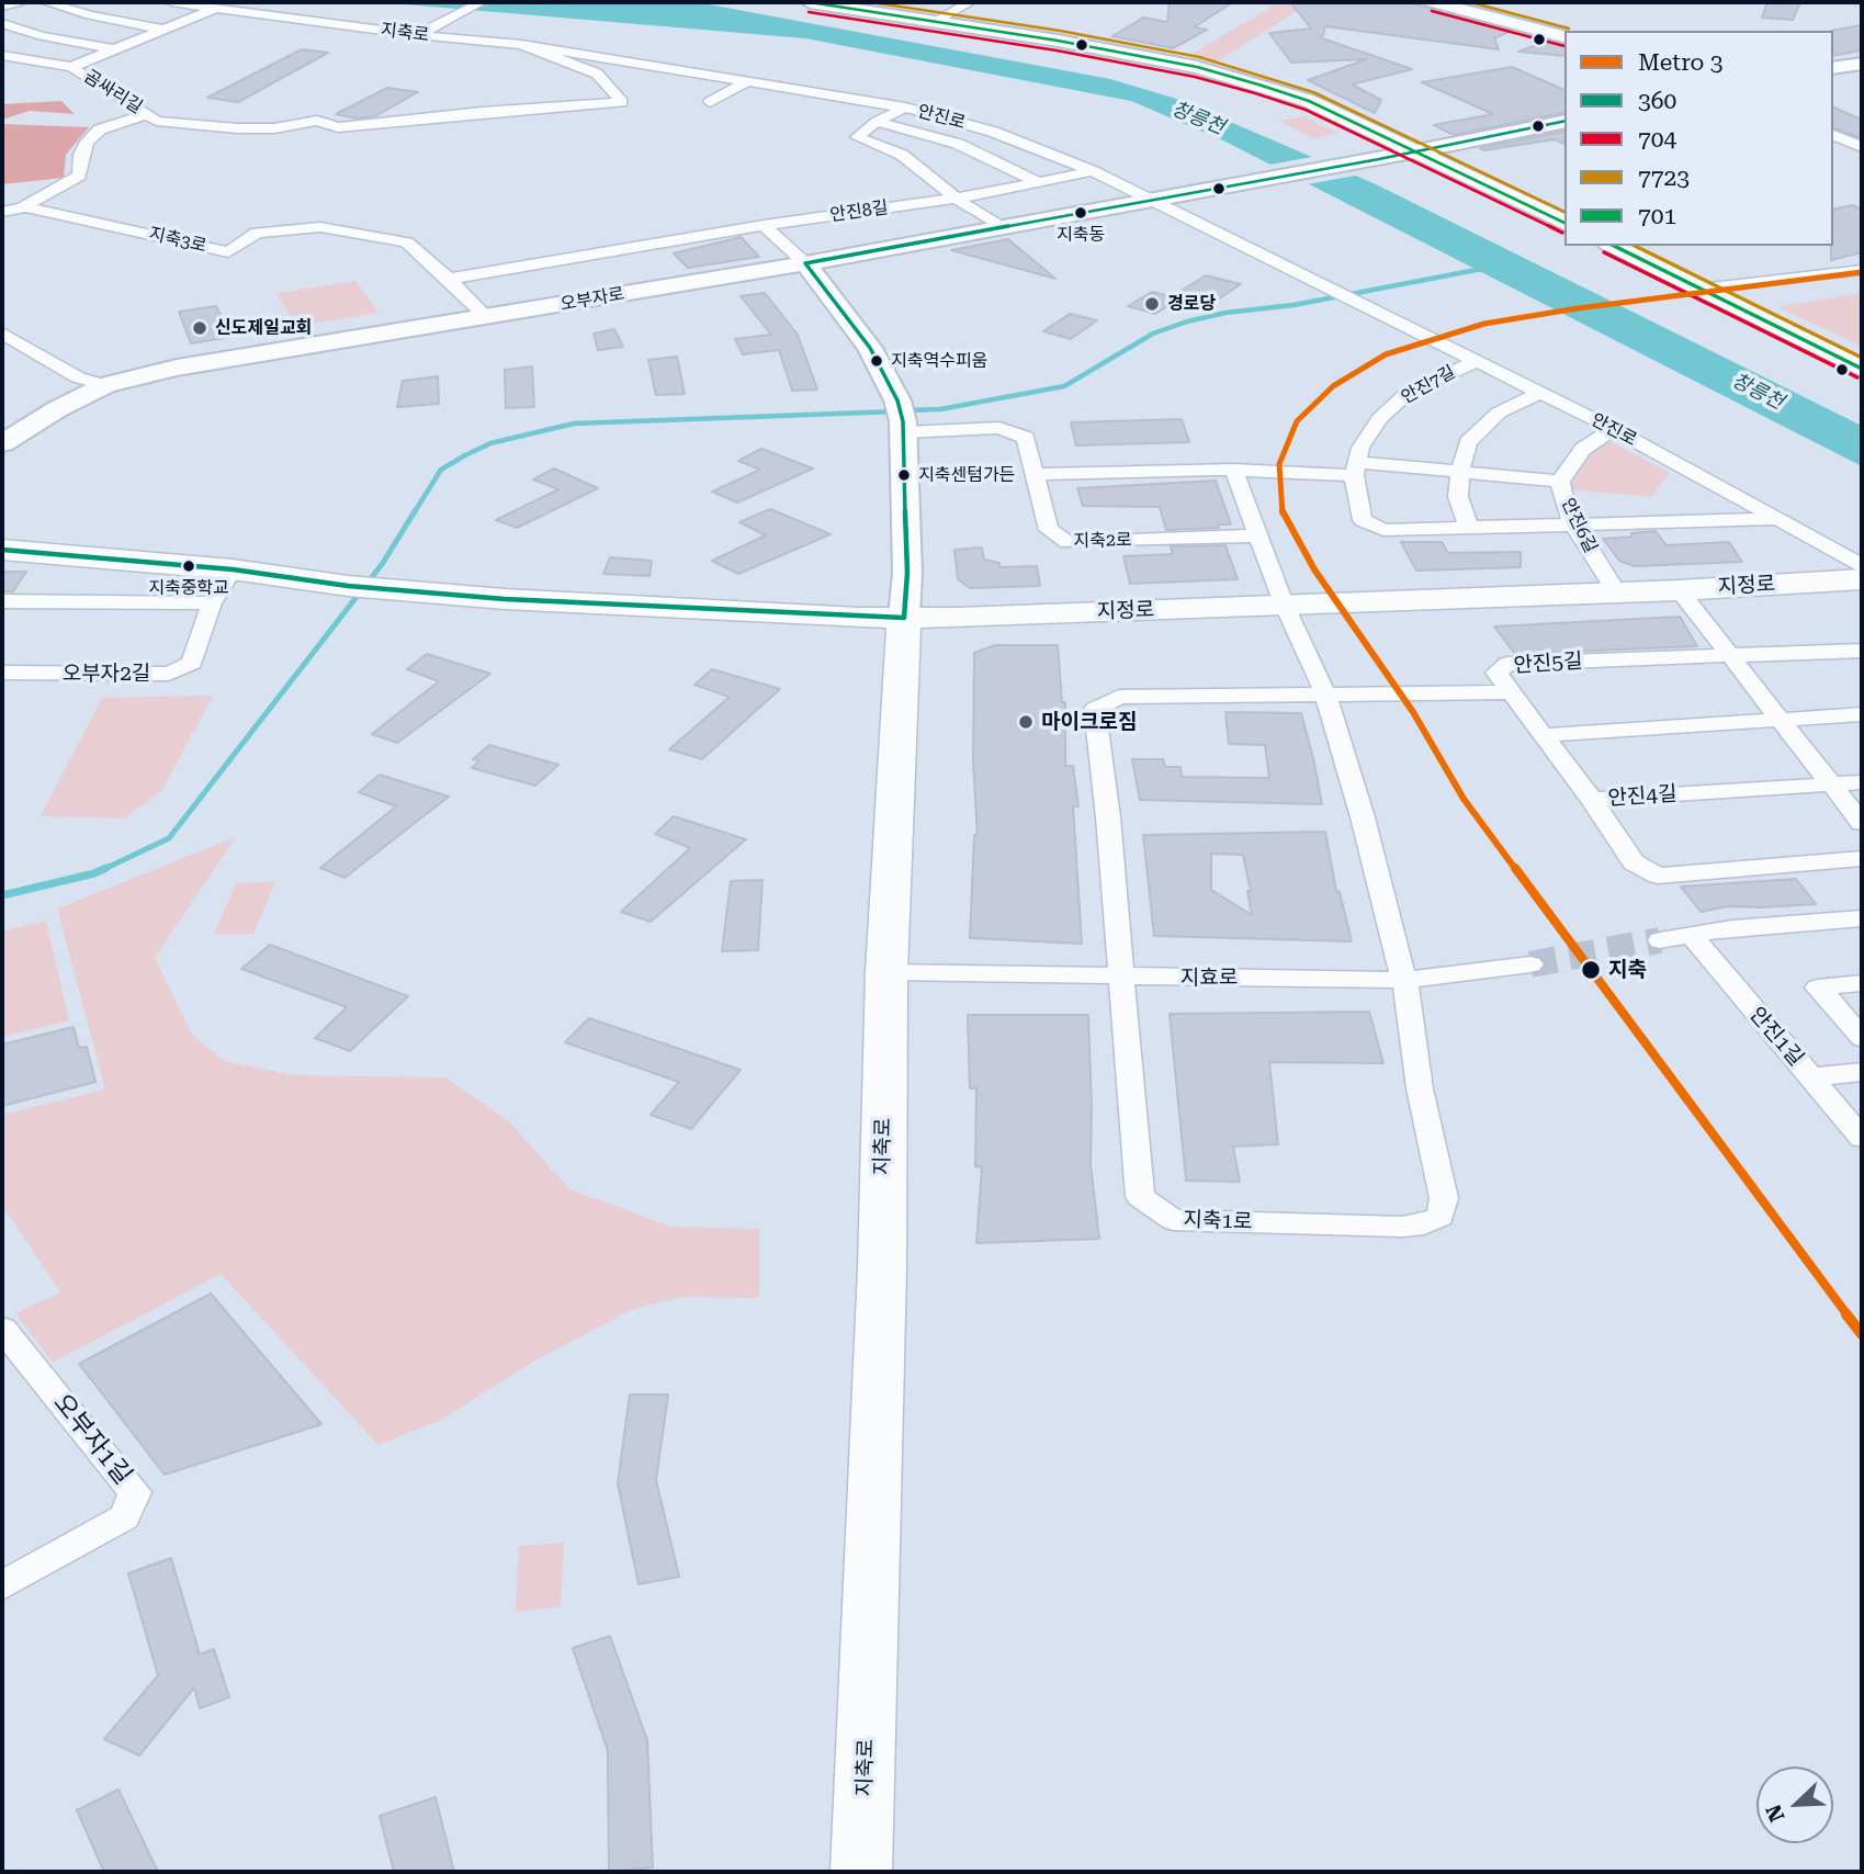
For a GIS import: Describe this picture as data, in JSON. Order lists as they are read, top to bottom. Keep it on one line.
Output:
{"streets":{"main road":["지축로","오부자로","지정로"],"street":["곰싸리길","안진로","안진8길","지축3로","안진7길","안진6길","지축2로","안진5길","오부자2길","안진4길","지효로","안진1길","지축1로","오부자1길"]},"crossings":[["지축로","곰싸리길"],["지축로","안진로"],["지축로","안진8길"],["지축로","오부자로"],["지축로","지축2로"],["지축로","지정로"],["지축로","지효로"],["곰싸리길","지축3로"],["안진로","안진8길"],["안진로","오부자로"],["안진로","안진7길"],["안진로","안진6길"],["지축3로","오부자로"],["안진6길","지정로"],["지정로","오부자2길"],["지정로","지축1로"],["안진5길","안진4길"],["지효로","지축1로"]],"water":["창릉천"],"places":["지축동","경로당","신도제일교회","지축역수피움","지축센텀가든","지축중학교","마이크로짐","지축"],"lines":["transit line 7723","transit line 701","transit line 704","transit line 360","metro line 3"],"legend":["Metro 3","360","704","7723","701"],"north":"bottom left"}
